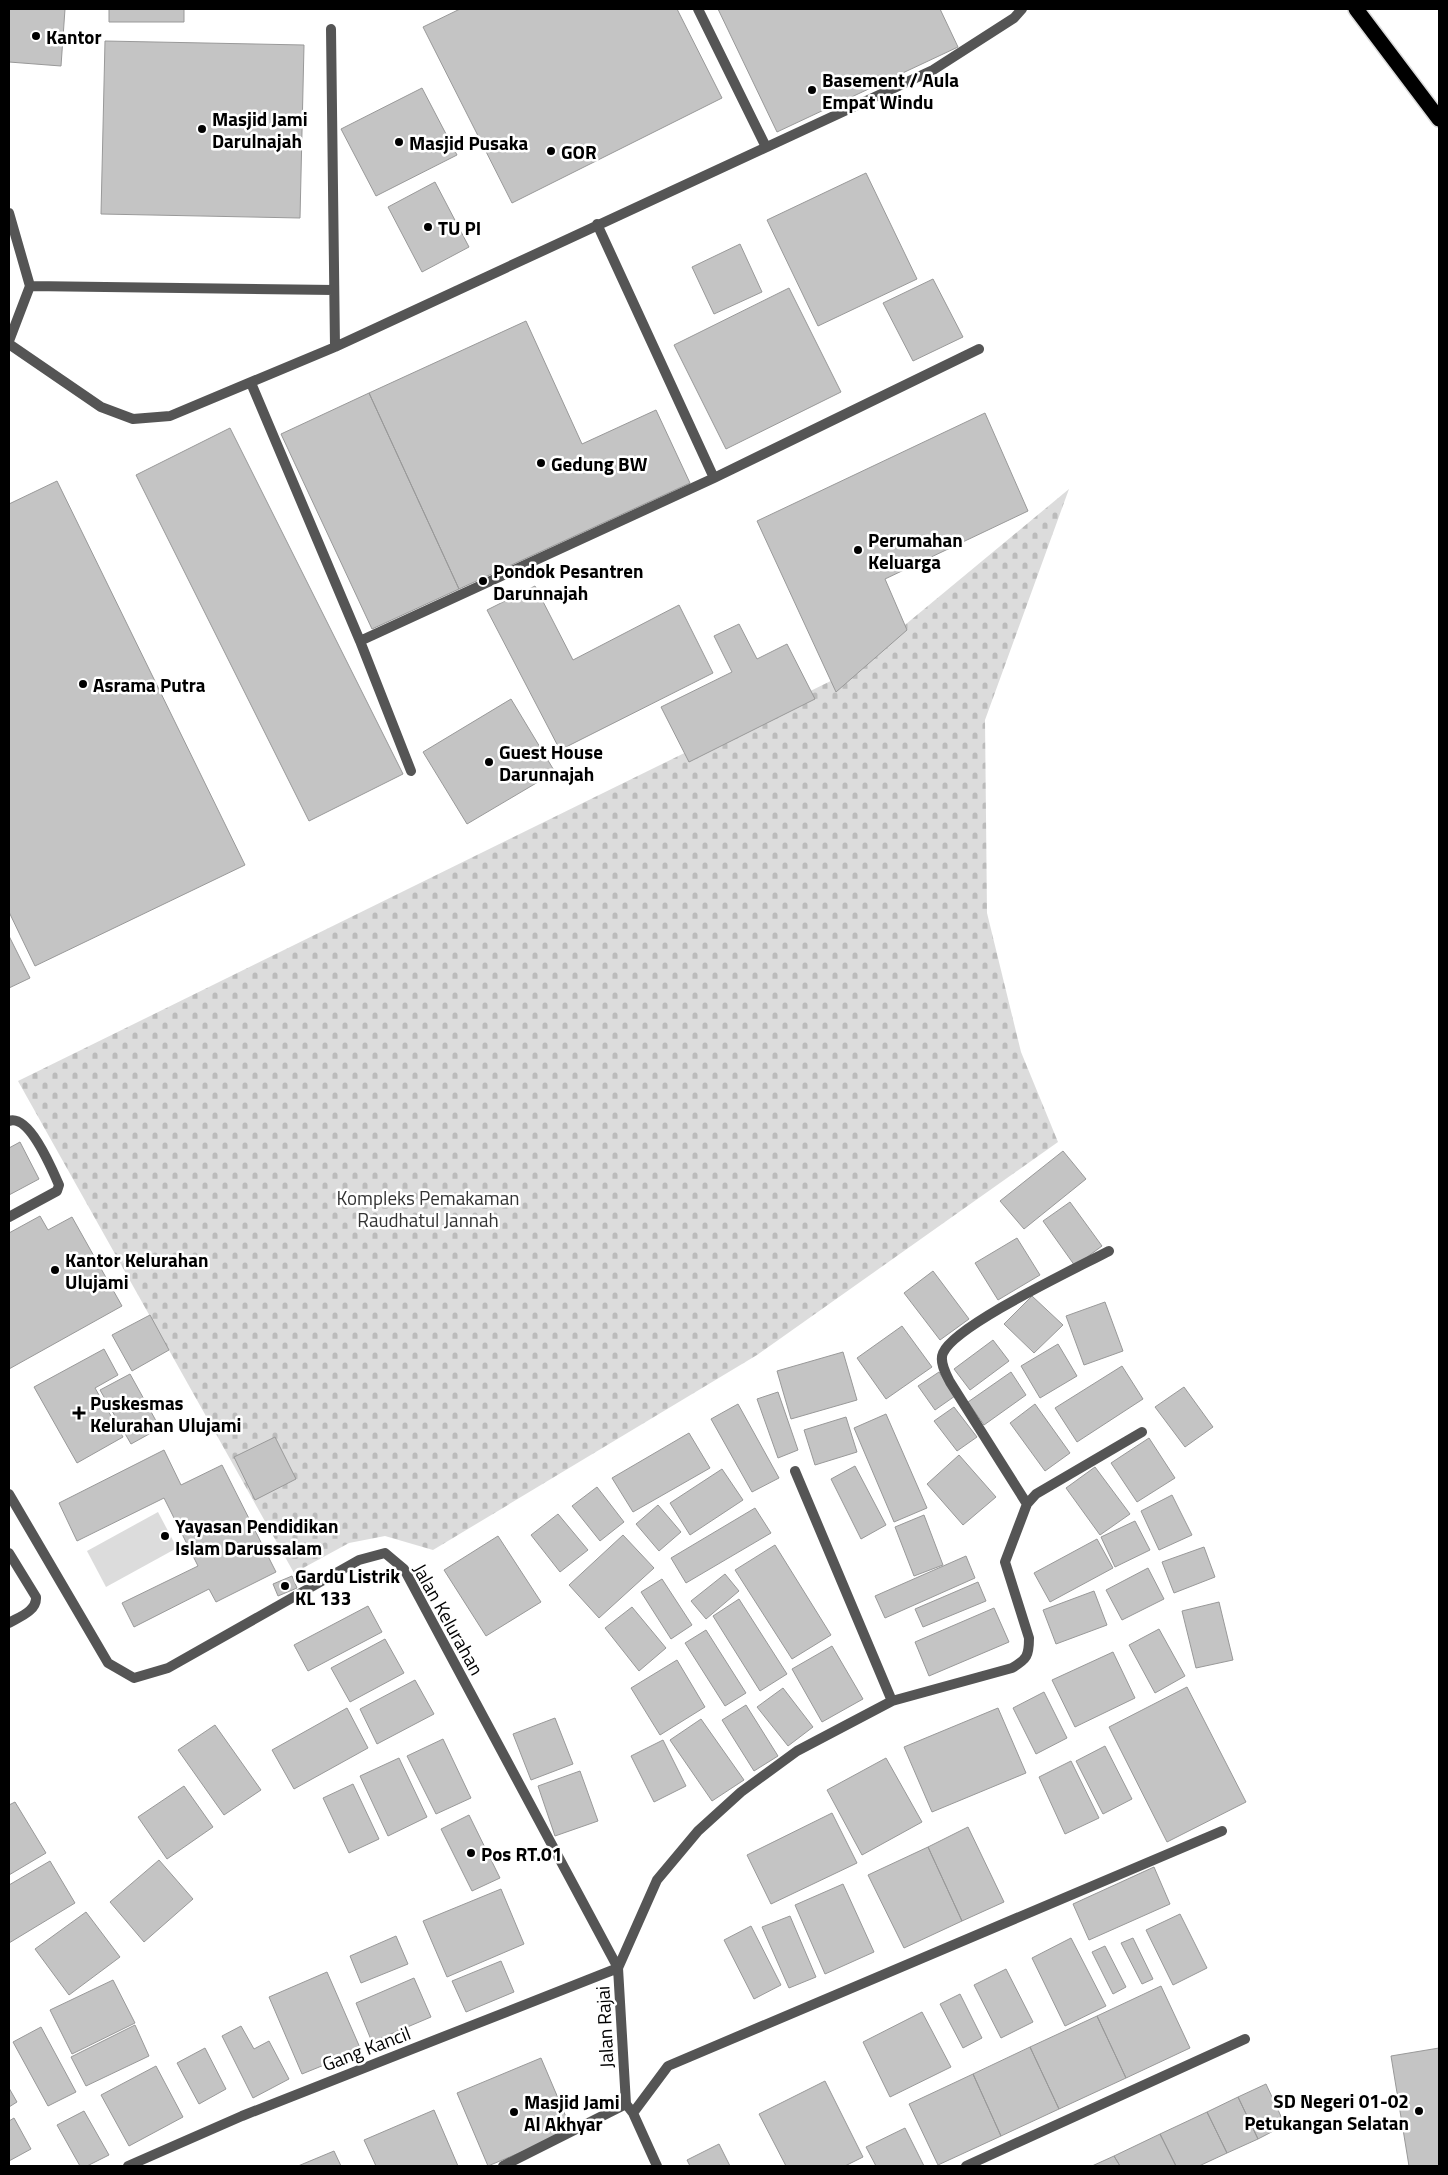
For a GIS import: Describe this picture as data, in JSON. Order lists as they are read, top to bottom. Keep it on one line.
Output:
{"streets":{"street":["Jalan Kelurahan","Jalan Rajai","Gang Kancil"]},"crossings":[["Jalan Kelurahan","Jalan Rajai"],["Jalan Kelurahan","Gang Kancil"],["Jalan Rajai","Gang Kancil"]],"parks":["Kompleks Pemakaman Raudhatul Jannah"],"places":{"other":["Kantor","Basement / Aula Empat Windu","Masjid Jami Darulnajah","Masjid Pusaka","GOR","TU PI","Gedung BW","Perumahan Keluarga","Pondok Pesantren Darunnajah","Asrama Putra","Guest House Darunnajah","Kantor Kelurahan Ulujami","Yayasan Pendidikan Islam Darussalam","Gardu Listrik KL 133","Pos RT.01","SD Negeri 01-02 Petukangan Selatan","Masjid Jami Al Akhyar"],"health":["Puskesmas Kelurahan Ulujami"]}}
